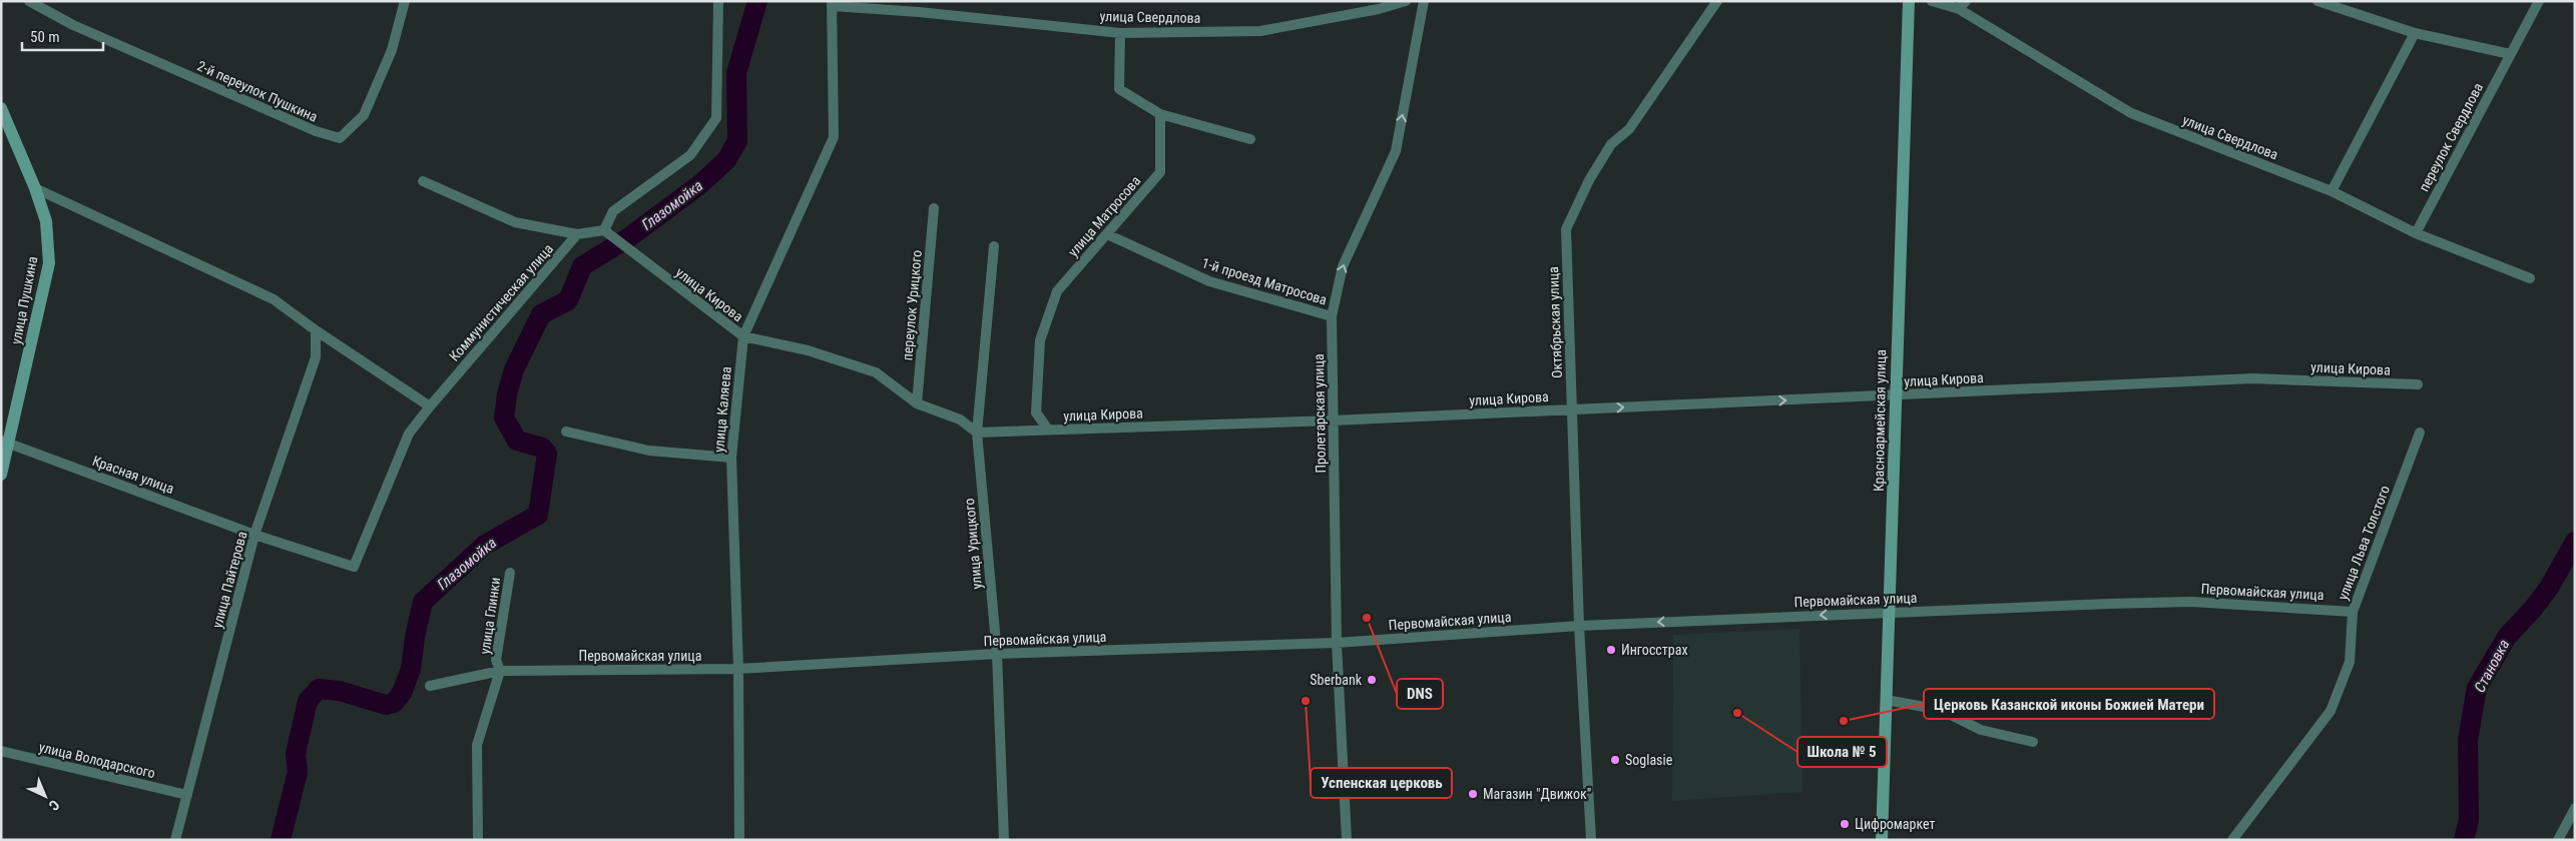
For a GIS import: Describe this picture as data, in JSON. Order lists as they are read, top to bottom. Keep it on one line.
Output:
{"streets":{"main road":["улица Пушкина","Красноармейская улица"],"street":["улица Свердлова","2-й переулок Пушкина","переулок Свердлова","улица Матросова","1-й проезд Матросова","улица Кирова","Коммунистическая улица","переулок Урицкого","Октябрьская улица","улица Каляева","Пролетарская улица","Красная улица","улица Льва Толстого","улица Урицкого","улица Пайтерова","Первомайская улица","улица Глинки","улица Володарского"]},"crossings":[["улица Свердлова","переулок Свердлова"],["улица Свердлова","улица Каляева"],["улица Матросова","1-й проезд Матросова"],["улица Матросова","улица Кирова"],["1-й проезд Матросова","Пролетарская улица"],["улица Кирова","переулок Урицкого"],["улица Кирова","Октябрьская улица"],["улица Кирова","улица Каляева"],["улица Кирова","Пролетарская улица"],["улица Кирова","Красноармейская улица"],["улица Кирова","улица Урицкого"],["улица Пушкина","Красная улица"],["Коммунистическая улица","Красная улица"],["Коммунистическая улица","улица Пайтерова"],["Октябрьская улица","Первомайская улица"],["улица Каляева","Первомайская улица"],["Пролетарская улица","Первомайская улица"],["Красноармейская улица","Первомайская улица"],["Красная улица","улица Пайтерова"],["улица Льва Толстого","Первомайская улица"],["улица Урицкого","Первомайская улица"],["улица Пайтерова","улица Володарского"],["Первомайская улица","улица Глинки"]],"one_way":["Пролетарская улица"],"water":["Глазомойка","Становка"],"places":["DNS","Ингосстрах","Sberbank","Успенская церковь","Школа № 5","Церковь Казанской иконы Божией Матери","Soglasie","Магазин \"Движок\"","Цифромаркет"],"scale_bar":"50 m","north":"bottom right"}
